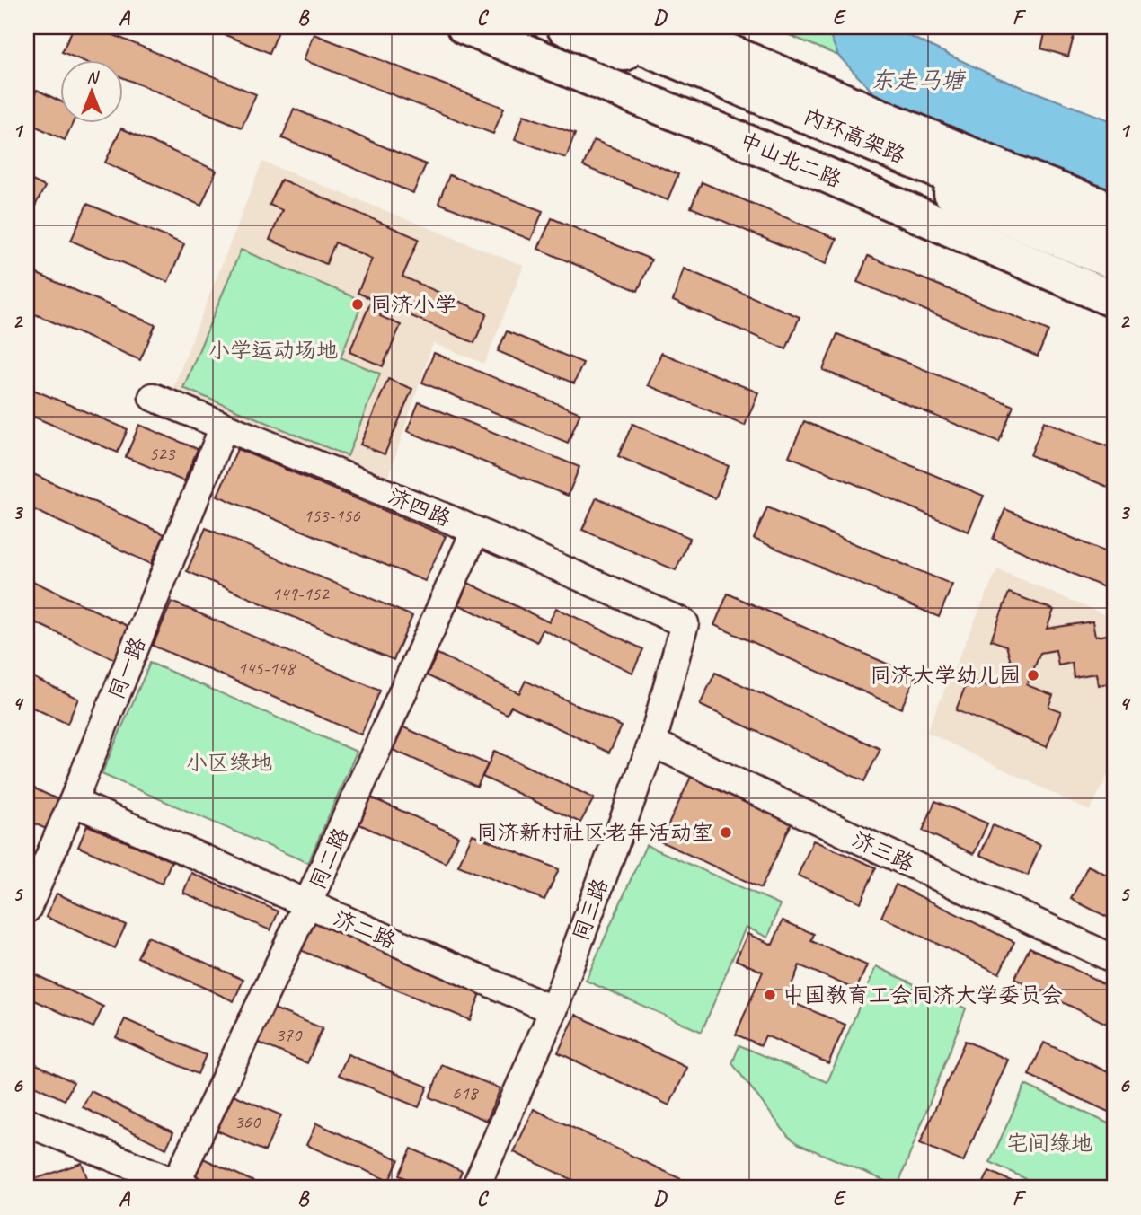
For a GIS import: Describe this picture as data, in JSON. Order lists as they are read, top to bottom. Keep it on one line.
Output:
{"streets":{"main road":["内环高架路","中山北二路"],"street":["济四路","同一路","济三路","同二路","同三路","济二路"]},"crossings":[["内环高架路","中山北二路"],["济四路","同一路"],["济四路","同二路"],["济四路","同三路"],["同一路","济二路"],["济三路","同三路"],["同二路","济二路"],["同三路","济二路"]],"water":["东走马塘"],"parks":["小学运动场地","小区绿地","宅间绿地"],"places":["同济小学","同济大学幼儿园","同济新村社区老年活动室","中国教育工会同济大学委员会"],"house_numbers":["523","153-156","149-152","145-148","370","618","360"],"north":"top","grid":{"columns":["A","B","C","D","E","F"],"rows":["1","2","3","4","5","6"]}}
